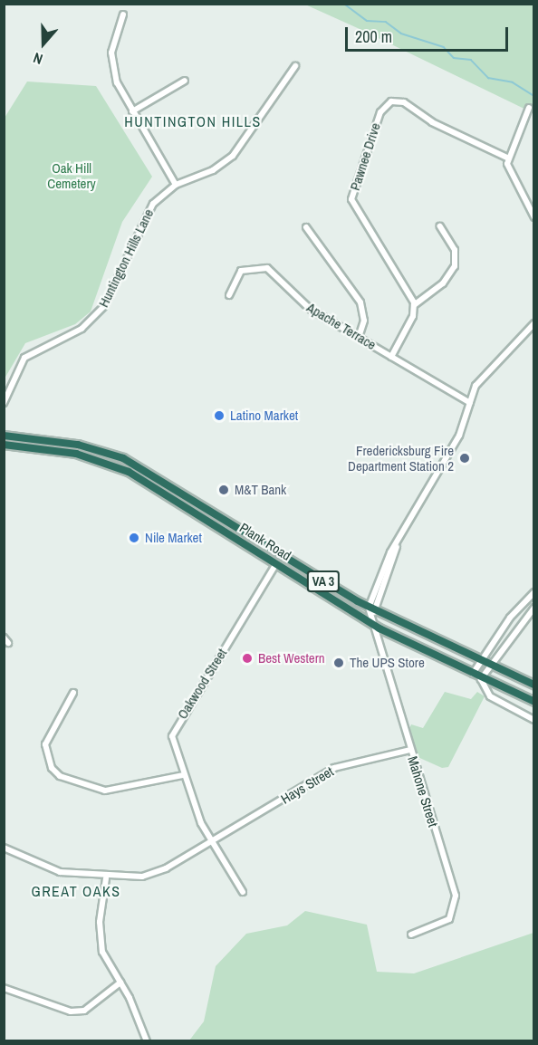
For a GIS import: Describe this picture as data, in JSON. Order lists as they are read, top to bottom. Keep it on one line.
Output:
{"streets":{"highway":["Plank Road","VA 3"],"street":["Pawnee Drive","Huntington Hills Lane","Apache Terrace","Oakwood Street","Hays Street","Mahone Street"]},"crossings":[["Plank Road","Oakwood Street"],["Plank Road","Mahone Street"],["Oakwood Street","Hays Street"],["Hays Street","Mahone Street"]],"districts":["HUNTINGTON HILLS","GREAT OAKS"],"parks":["Oak Hill Cemetery"],"places":["Latino Market","Fredericksburg Fire Department Station 2","M&T Bank","Nile Market","Best Western","The UPS Store"],"scale_bar":"200 m","north":"bottom"}
